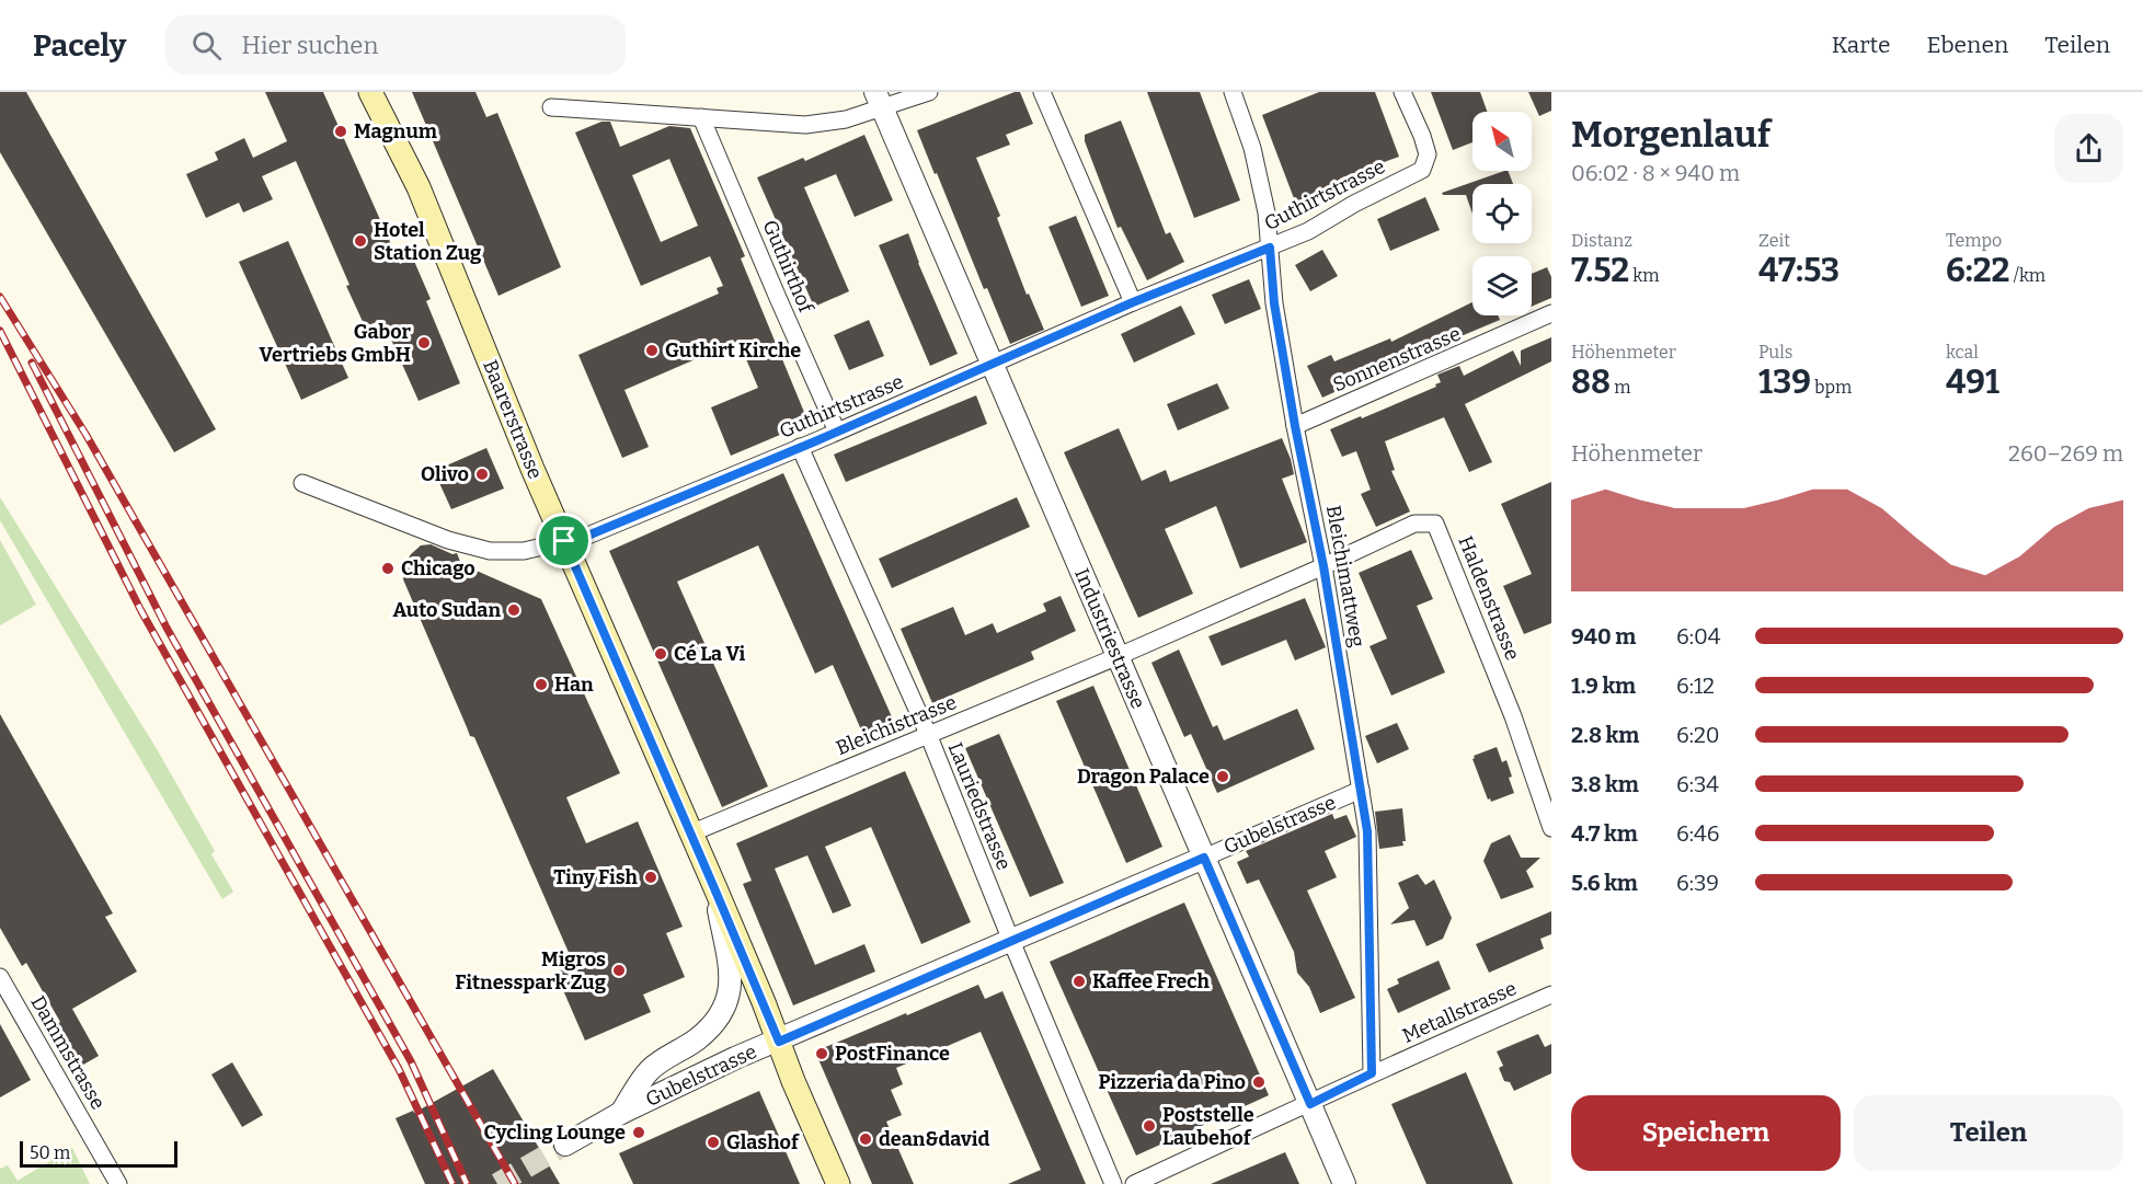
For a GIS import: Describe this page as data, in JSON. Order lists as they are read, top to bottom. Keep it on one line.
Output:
{"streets":{"main road":["Baarerstrasse"],"street":["Guthirtstrasse","Guthirthof","Sonnenstrasse","Bleichimattweg","Haldenstrasse","Industriestrasse","Bleichistrasse","Lauriedstrasse","Gubelstrasse","Metallstrasse","Dammstrasse"]},"crossings":[["Guthirtstrasse","Guthirthof"],["Guthirtstrasse","Baarerstrasse"],["Guthirtstrasse","Bleichimattweg"],["Guthirtstrasse","Industriestrasse"],["Guthirtstrasse","Lauriedstrasse"],["Sonnenstrasse","Bleichimattweg"],["Baarerstrasse","Bleichistrasse"],["Baarerstrasse","Gubelstrasse"],["Bleichimattweg","Haldenstrasse"],["Bleichimattweg","Gubelstrasse"],["Bleichimattweg","Metallstrasse"],["Haldenstrasse","Industriestrasse"],["Haldenstrasse","Bleichistrasse"],["Industriestrasse","Bleichistrasse"],["Industriestrasse","Gubelstrasse"],["Industriestrasse","Metallstrasse"],["Bleichistrasse","Lauriedstrasse"],["Lauriedstrasse","Gubelstrasse"]],"places":["Magnum","Hotel Station Zug","Gabor Vertriebs GmbH","Guthirt Kirche","Olivo","Chicago","Auto Sudan","Cé La Vi","Han","Dragon Palace","Tiny Fish","Migros Fitnesspark Zug","Kaffee Frech","PostFinance","Pizzeria da Pino","Poststelle Laubehof","Cycling Lounge","dean&david","Glashof"],"scale_bar":"50 m","north":"top left","page":{"header":"Pacely","search":"Hier suchen","nav":["Karte","Ebenen","Teilen"],"heading":["Morgenlauf","06:02 · 8 × 940 m"],"stats":[["Distanz","7.52 km"],["Zeit","47:53"],["Tempo","6:22 /km"],["Höhenmeter","88 m"],["Puls","139 bpm"],["kcal","491"]],"chart":["Höhenmeter","260–269 m"],"list":[{"name":"940 m","note":"6:04"},{"name":"1.9 km","note":"6:12"},{"name":"2.8 km","note":"6:20"},{"name":"3.8 km","note":"6:34"},{"name":"4.7 km","note":"6:46"},{"name":"5.6 km","note":"6:39"}],"buttons":["Speichern","Teilen"],"scale":"50 m"}}
